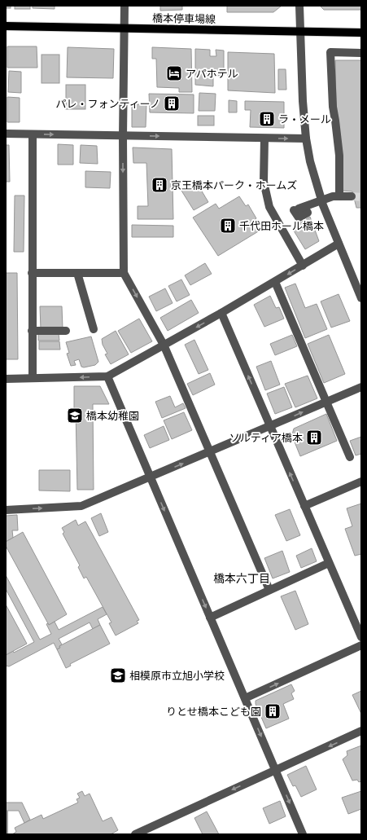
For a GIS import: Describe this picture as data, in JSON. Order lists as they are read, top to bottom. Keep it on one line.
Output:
{"streets":{"main road":["橋本停車場線"]},"districts":["橋本六丁目"],"places":{"hotel":["アパホテル"],"building":["パレ・フォンティーノ","ラ・メール","京王橋本パーク・ホームズ","千代田ホール橋本","ソルティア橋本","りとせ橋本こども園"],"school or university":["橋本幼稚園","相模原市立旭小学校"]}}
